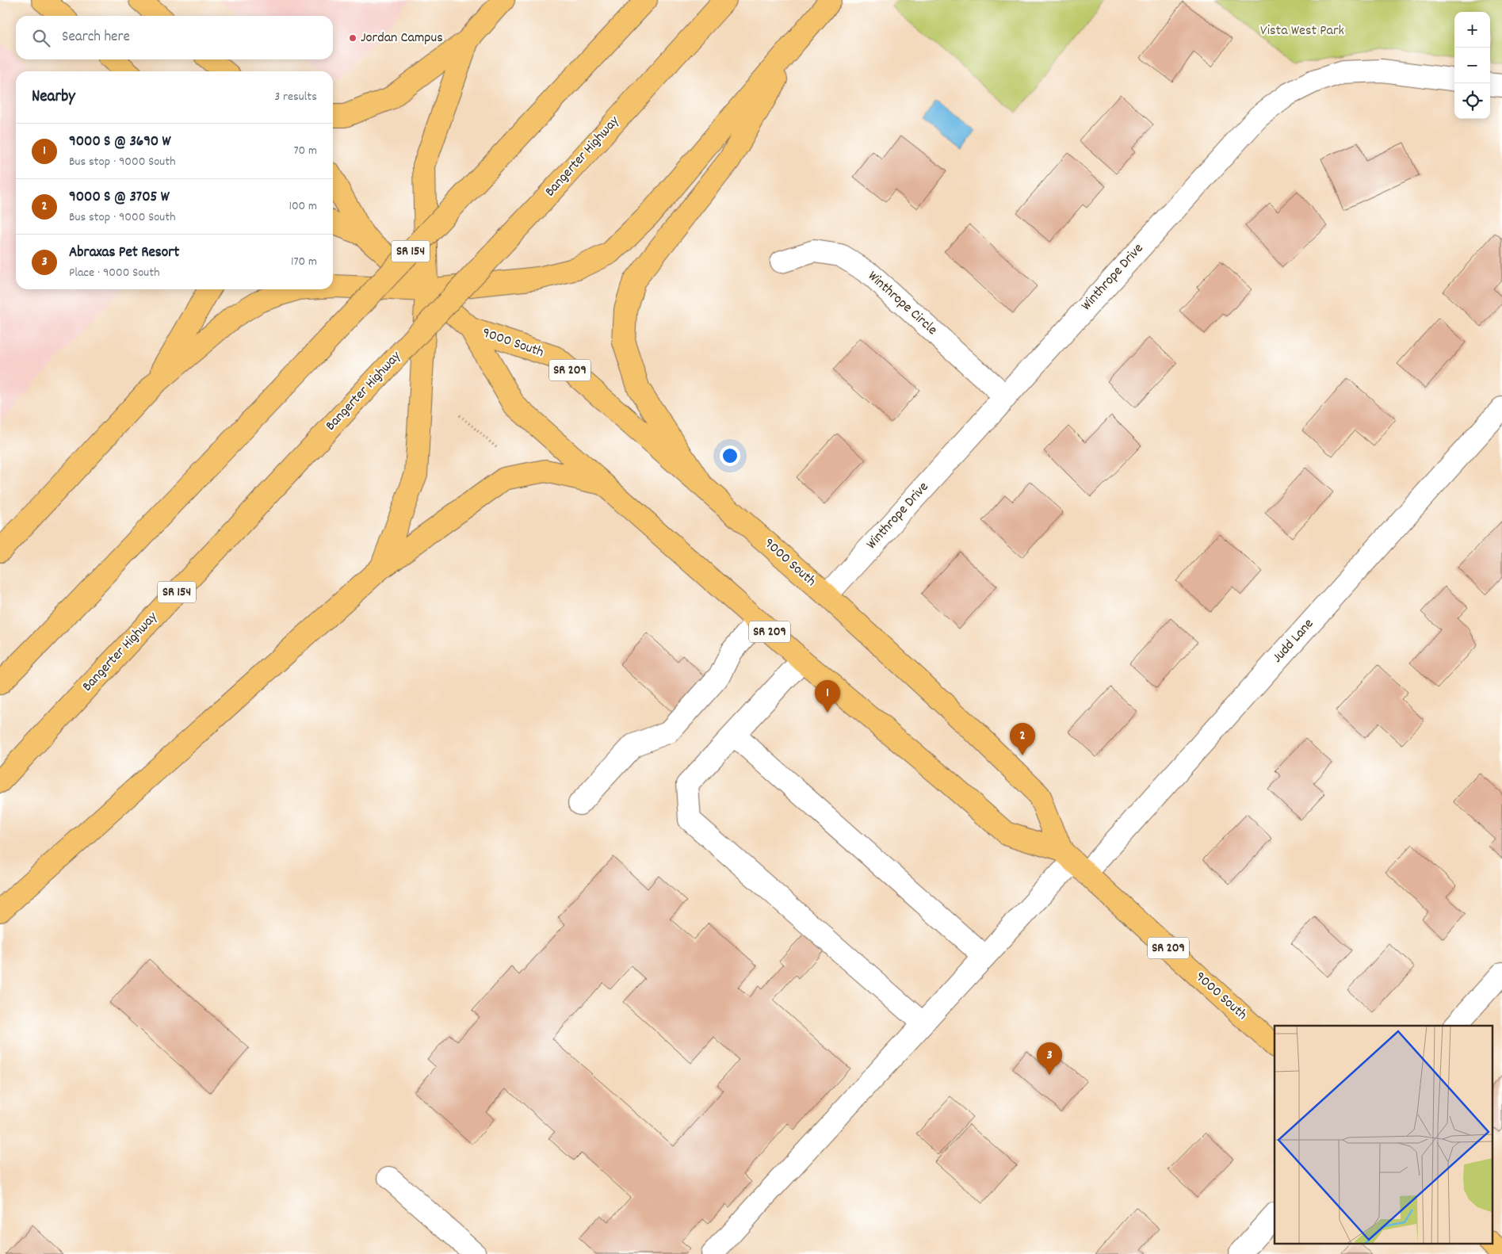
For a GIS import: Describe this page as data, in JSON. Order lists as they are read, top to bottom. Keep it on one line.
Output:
{"streets":{"main road":["Bangerter Highway","SR 154","9000 South","SR 209"],"street":["Winthrope Drive","Winthrope Circle","Judd Lane"]},"crossings":[["Winthrope Drive","Winthrope Circle"],["Winthrope Drive","9000 South"],["9000 South","Judd Lane"]],"parks":["Vista West Park"],"places":["Jordan Campus"],"page":{"map_buttons":["+","−"],"search":"Search here","heading":["Nearby","3 results"],"list":[{"mark":"1","name":"9000 S @ 3690 W","note":"Bus stop · 9000 South","value":"70 m"},{"mark":"2","name":"9000 S @ 3705 W","note":"Bus stop · 9000 South","value":"100 m"},{"mark":"3","name":"Abraxas Pet Resort","note":"Place · 9000 South","value":"170 m"}],"pins":["1","2","3"]}}
